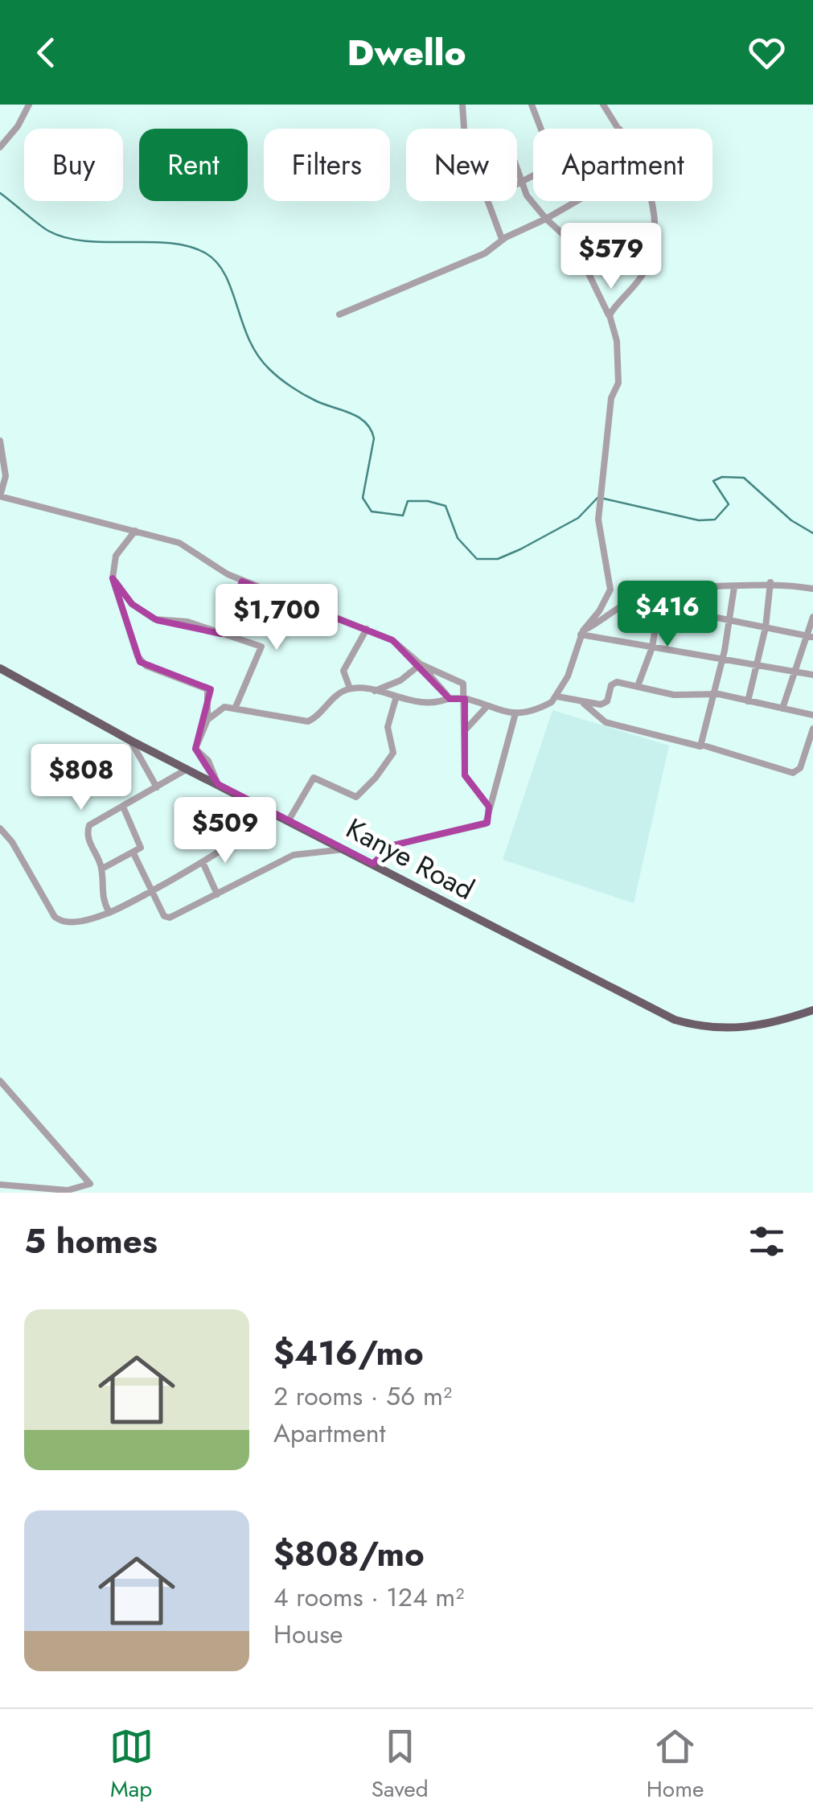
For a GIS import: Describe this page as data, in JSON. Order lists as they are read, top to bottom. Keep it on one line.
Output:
{"streets":{"main road":["Kanye Road"]},"page":{"header":"Dwello","chip":["Buy","Rent","Filters","New","Apartment"],"price":["$579","$416","$1,700","$808","$509"],"heading":"5 homes","list":[{"name":"$416/mo","note":"2 rooms · 56 m² · Apartment"},{"name":"$808/mo","note":"4 rooms · 124 m² · House"}],"tabs":["Map","Saved","Home"]}}
